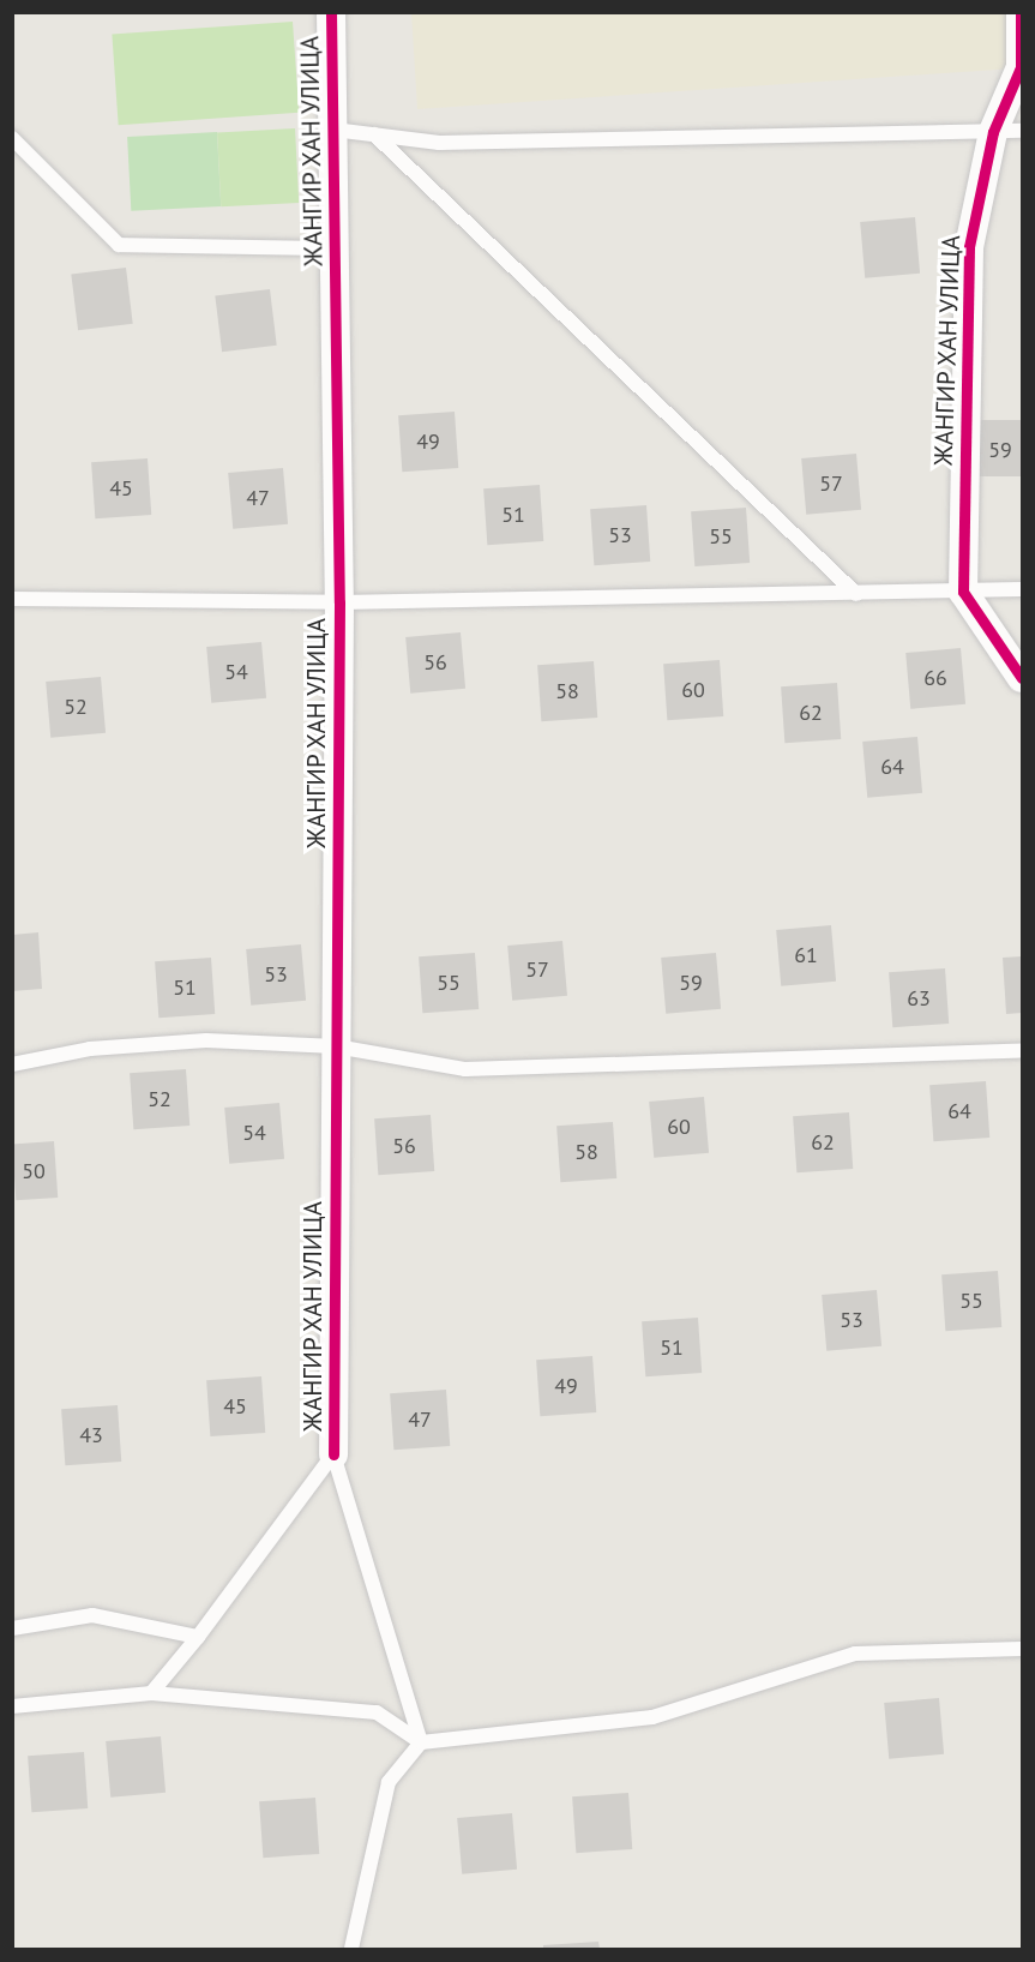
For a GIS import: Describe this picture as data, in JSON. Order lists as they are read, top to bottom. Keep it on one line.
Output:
{"streets":{"street":["ЖАНГИР ХАН УЛИЦА"]},"house_numbers":["49","59","57","45","47","51","53","55","56","54","66","60","58","52","62","64","61","57","53","55","59","51","63","52","64","60","54","62","56","58","50","55","53","51","49","45","47","43"]}
